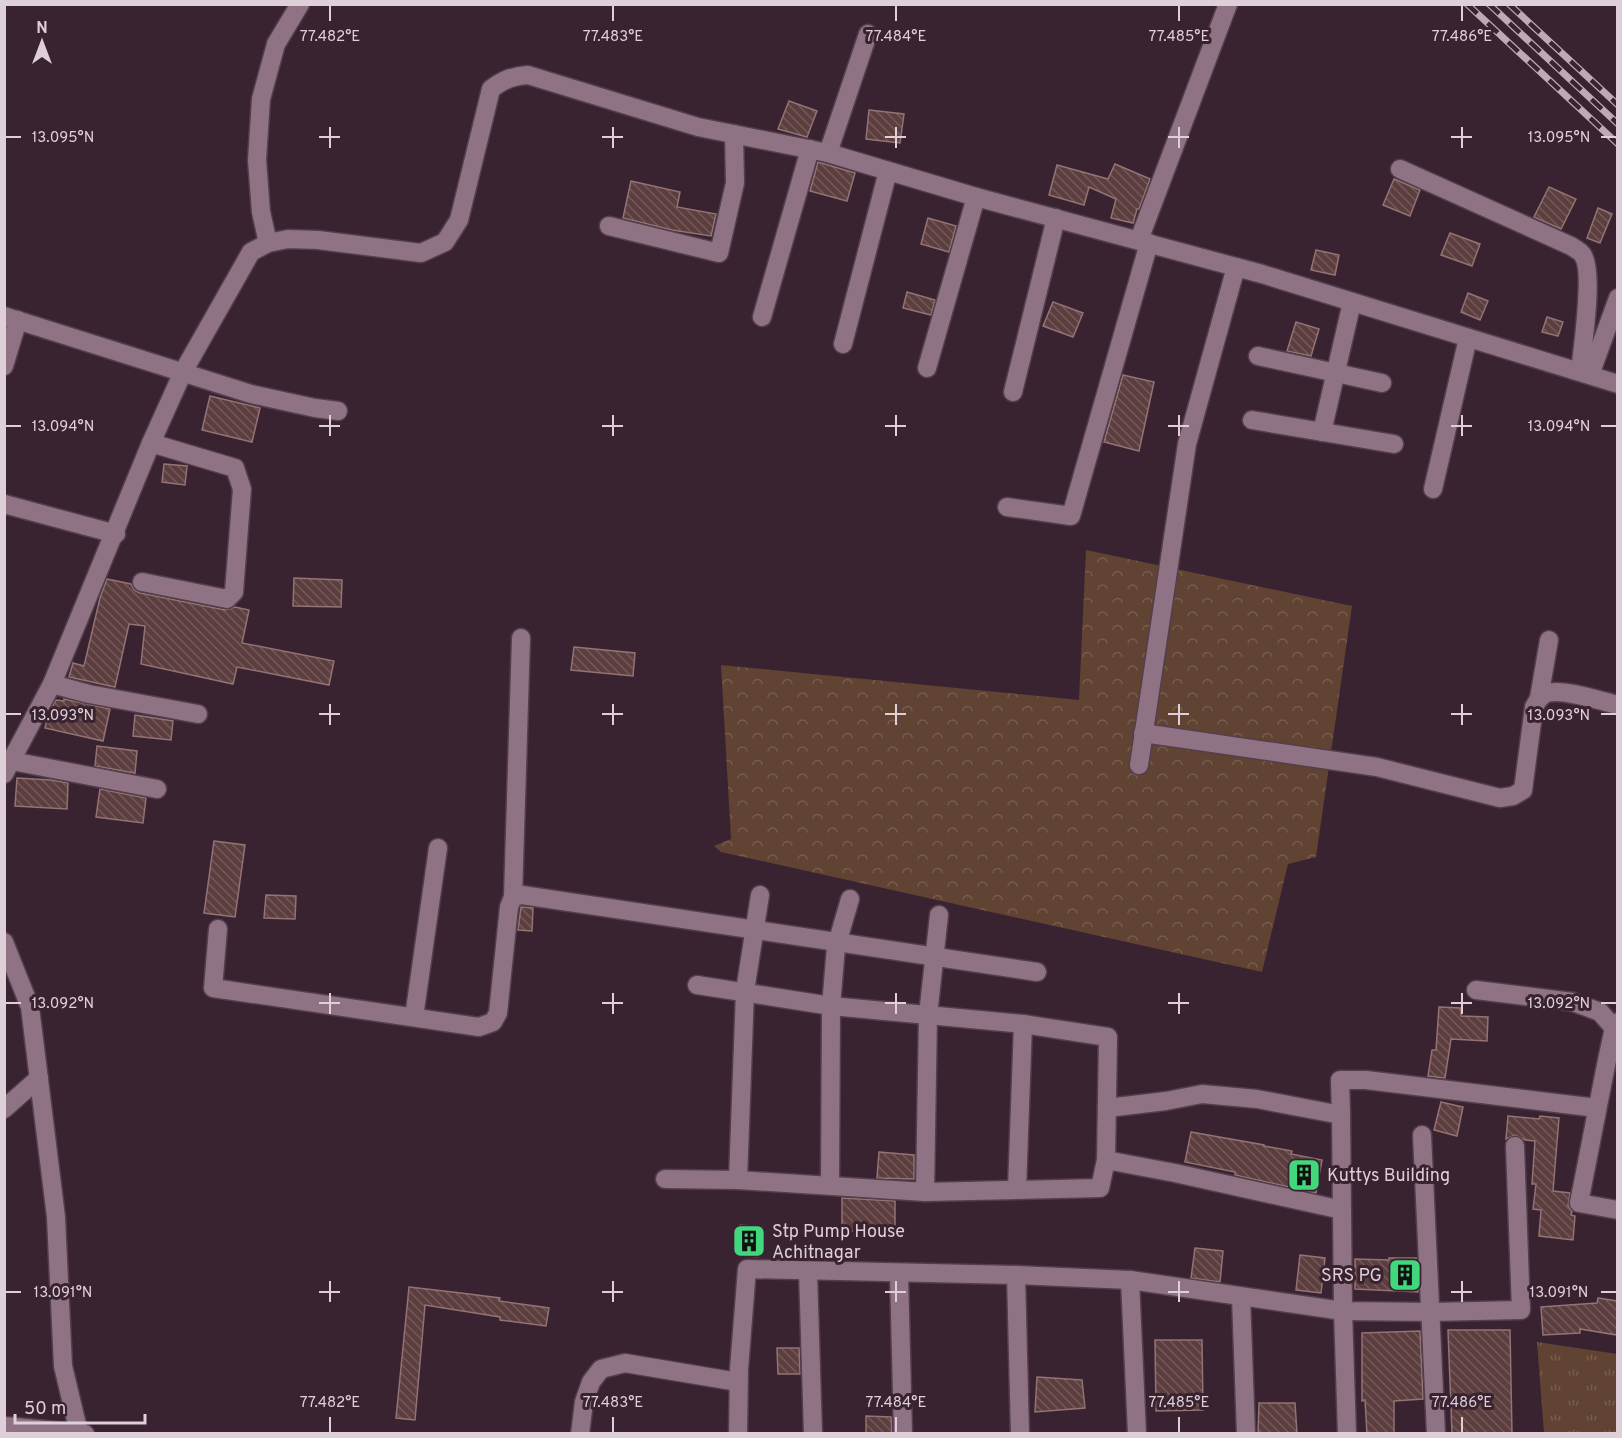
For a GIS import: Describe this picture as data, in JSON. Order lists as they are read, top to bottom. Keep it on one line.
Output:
{"places":{"building":["Kuttys Building","Stp Pump House Achitnagar","SRS PG"]},"scale_bar":"50 m","north":"top","coordinates":["77.482°E","77.483°E","77.484°E","77.485°E","77.486°E","13.095°N","13.094°N","13.093°N","13.092°N","13.091°N"]}
